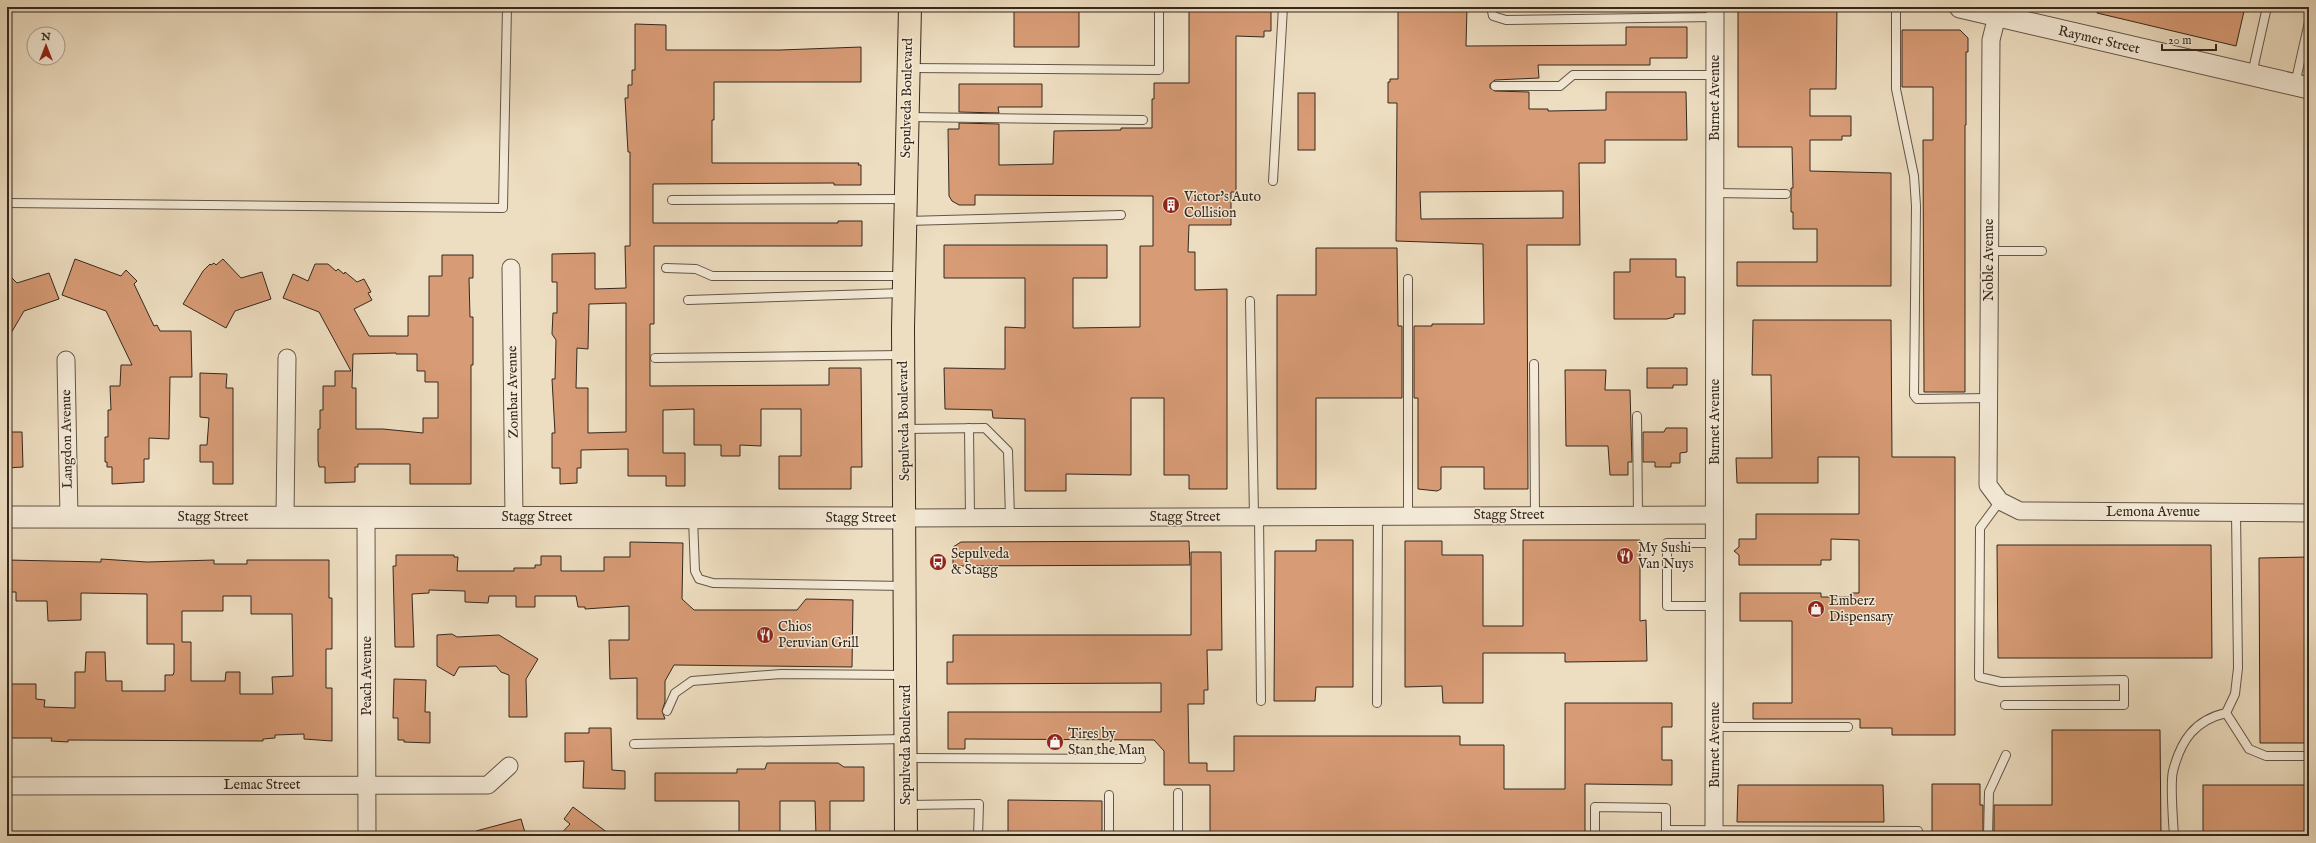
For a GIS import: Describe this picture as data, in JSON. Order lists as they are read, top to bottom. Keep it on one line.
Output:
{"streets":{"main road":["Sepulveda Boulevard"],"street":["Raymer Street","Burnet Avenue","Noble Avenue","Zombar Avenue","Langdon Avenue","Lemona Avenue","Stagg Street","Peach Avenue","Lemac Street"]},"crossings":[["Raymer Street","Noble Avenue"],["Sepulveda Boulevard","Stagg Street"],["Burnet Avenue","Stagg Street"],["Noble Avenue","Lemona Avenue"],["Zombar Avenue","Stagg Street"],["Langdon Avenue","Stagg Street"],["Stagg Street","Peach Avenue"],["Peach Avenue","Lemac Street"]],"places":{"building":["Victor's Auto Collision"],"restaurant":["My Sushi Van Nuys","Chios Peruvian Grill"],"bus stop":["Sepulveda & Stagg"],"shop":["Emberz Dispensary","Tires by Stan the Man"]},"scale_bar":"20 m","north":"top"}
